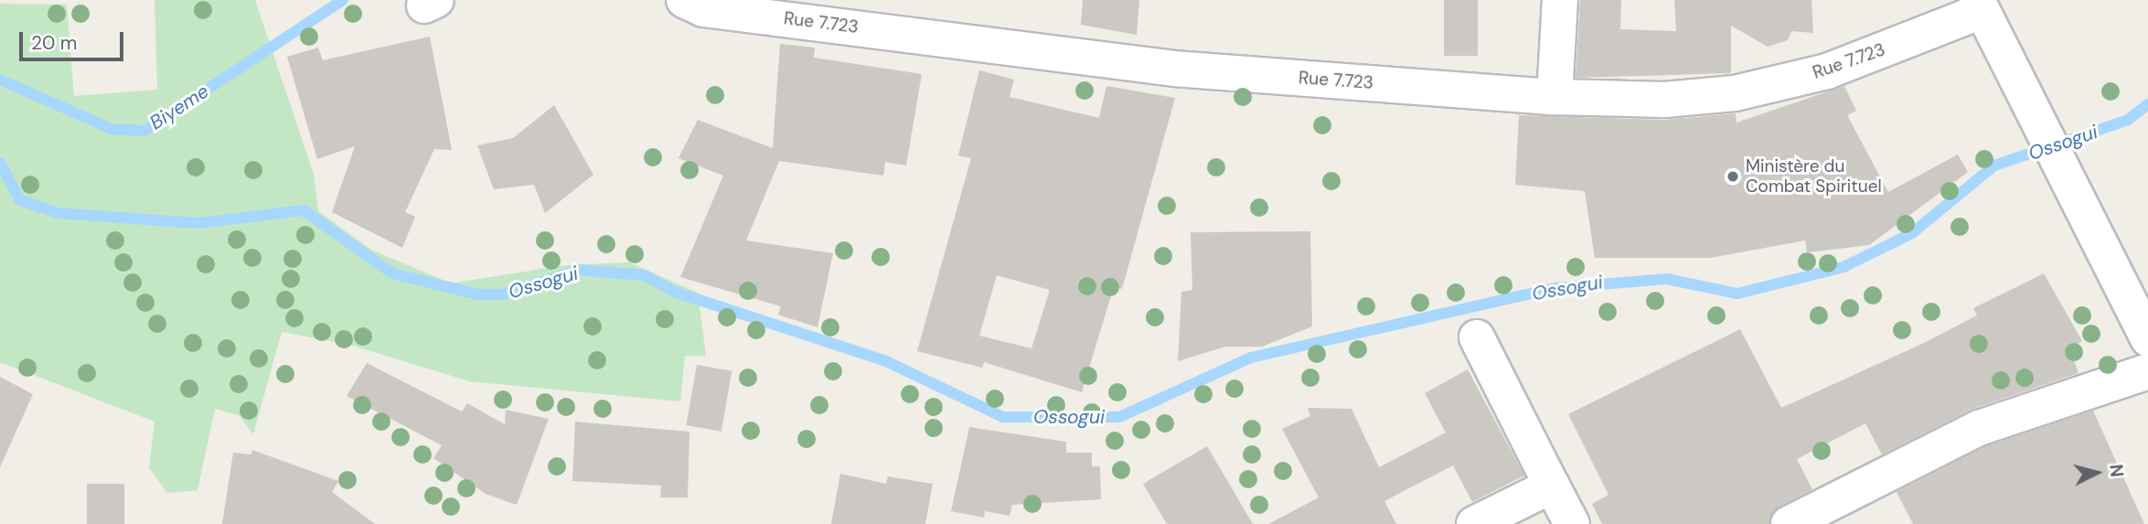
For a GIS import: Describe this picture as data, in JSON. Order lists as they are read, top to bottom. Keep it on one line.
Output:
{"streets":{"street":["Rue 7.723"]},"water":["Biyeme","Ossogui"],"places":["Ministère du Combat Spirituel"],"scale_bar":"20 m","north":"right"}
